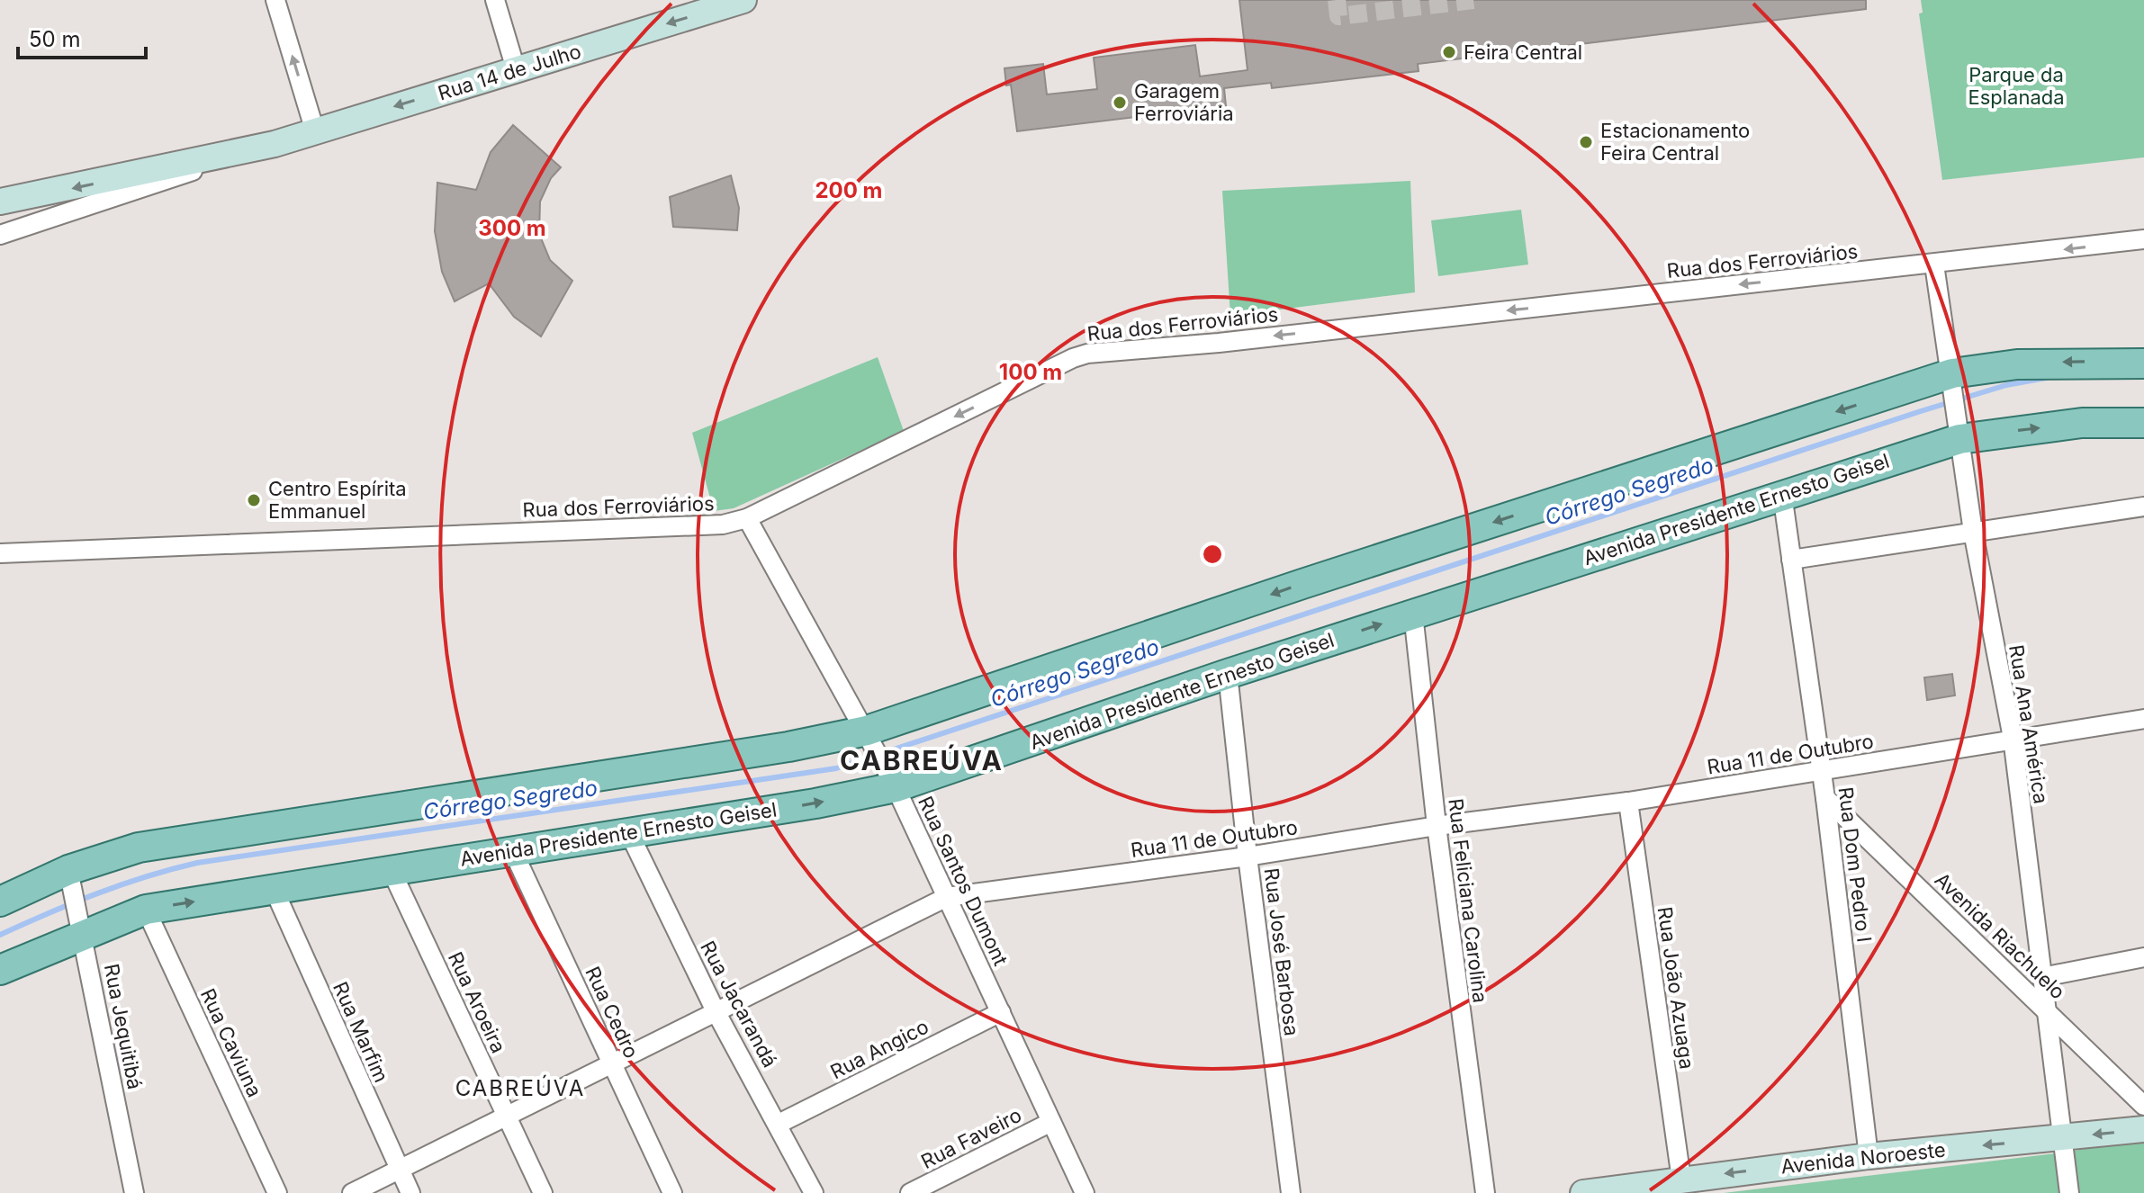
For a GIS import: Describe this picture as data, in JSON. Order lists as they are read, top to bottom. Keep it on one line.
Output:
{"streets":{"main road":["Avenida Presidente Ernesto Geisel"],"street":["Rua 14 de Julho","Rua dos Ferroviários","Rua Ana América","Rua 11 de Outubro","Rua Dom Pedro I","Rua Santos Dumont","Rua Feliciana Carolina","Avenida Riachuelo","Rua José Barbosa","Rua João Azuaga","Rua Aroeira","Rua Jacarandá","Rua Cedro","Rua Jequitibá","Rua Marfim","Rua Caviuna","Rua Angico","Rua Faveiro","Avenida Noroeste"]},"crossings":[["Rua dos Ferroviários","Rua Ana América"],["Rua dos Ferroviários","Rua Santos Dumont"],["Avenida Presidente Ernesto Geisel","Rua Ana América"],["Avenida Presidente Ernesto Geisel","Rua Dom Pedro I"],["Avenida Presidente Ernesto Geisel","Rua Santos Dumont"],["Avenida Presidente Ernesto Geisel","Rua Feliciana Carolina"],["Avenida Presidente Ernesto Geisel","Rua José Barbosa"],["Avenida Presidente Ernesto Geisel","Rua Aroeira"],["Avenida Presidente Ernesto Geisel","Rua Jacarandá"],["Avenida Presidente Ernesto Geisel","Rua Cedro"],["Avenida Presidente Ernesto Geisel","Rua Jequitibá"],["Avenida Presidente Ernesto Geisel","Rua Marfim"],["Avenida Presidente Ernesto Geisel","Rua Caviuna"],["Rua Ana América","Rua 11 de Outubro"],["Rua Ana América","Avenida Riachuelo"],["Rua Ana América","Avenida Noroeste"],["Rua 11 de Outubro","Rua Dom Pedro I"],["Rua 11 de Outubro","Rua Santos Dumont"],["Rua 11 de Outubro","Rua Feliciana Carolina"],["Rua 11 de Outubro","Rua José Barbosa"],["Rua 11 de Outubro","Rua João Azuaga"],["Rua 11 de Outubro","Rua Aroeira"],["Rua 11 de Outubro","Rua Jacarandá"],["Rua 11 de Outubro","Rua Cedro"],["Rua 11 de Outubro","Rua Marfim"],["Rua Dom Pedro I","Avenida Riachuelo"],["Rua Dom Pedro I","Avenida Noroeste"],["Rua Santos Dumont","Rua Angico"],["Rua Santos Dumont","Rua Faveiro"],["Rua João Azuaga","Avenida Noroeste"],["Rua Jacarandá","Rua Angico"]],"one_way":["Rua dos Ferroviários","Avenida Noroeste"],"districts":["CABREÚVA","CABREÚVA"],"water":["Córrego Segredo"],"parks":["Parque da Esplanada"],"places":["Feira Central","Garagem Ferroviária","Estacionamento Feira Central","Centro Espírita Emmanuel"],"scale_bar":"50 m","rings":["200 m","300 m","100 m"]}
